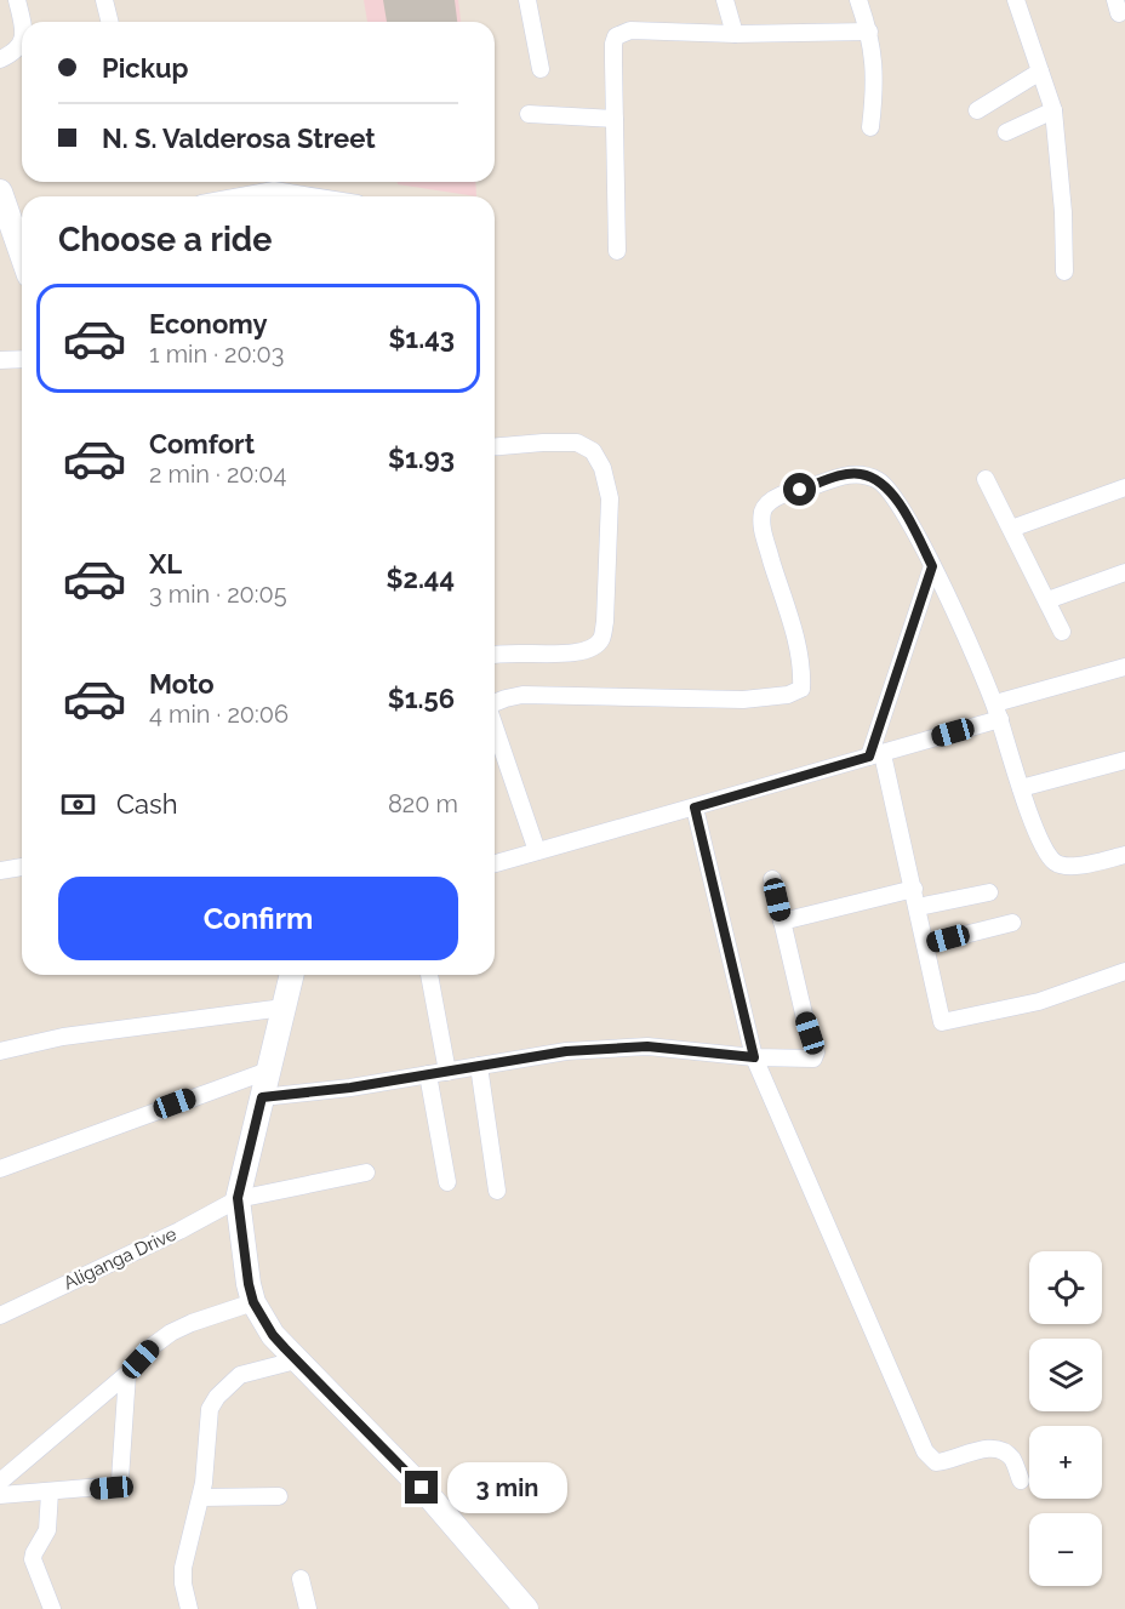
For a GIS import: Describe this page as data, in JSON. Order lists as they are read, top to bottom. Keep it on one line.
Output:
{"streets":{"street":["Aliganga Drive"]},"page":{"banner":["Pickup","N. S. Valderosa Street"],"heading":"Choose a ride","list":[{"name":"Economy","note":"1 min · 20:03","value":"$1.43"},{"name":"Comfort","note":"2 min · 20:04","value":"$1.93"},{"name":"XL","note":"3 min · 20:05","value":"$2.44"},{"name":"Moto","note":"4 min · 20:06","value":"$1.56"}],"pay":["Cash","820 m"],"buttons":"Confirm","map_buttons":["+","−"],"bubble":"3 min"}}
